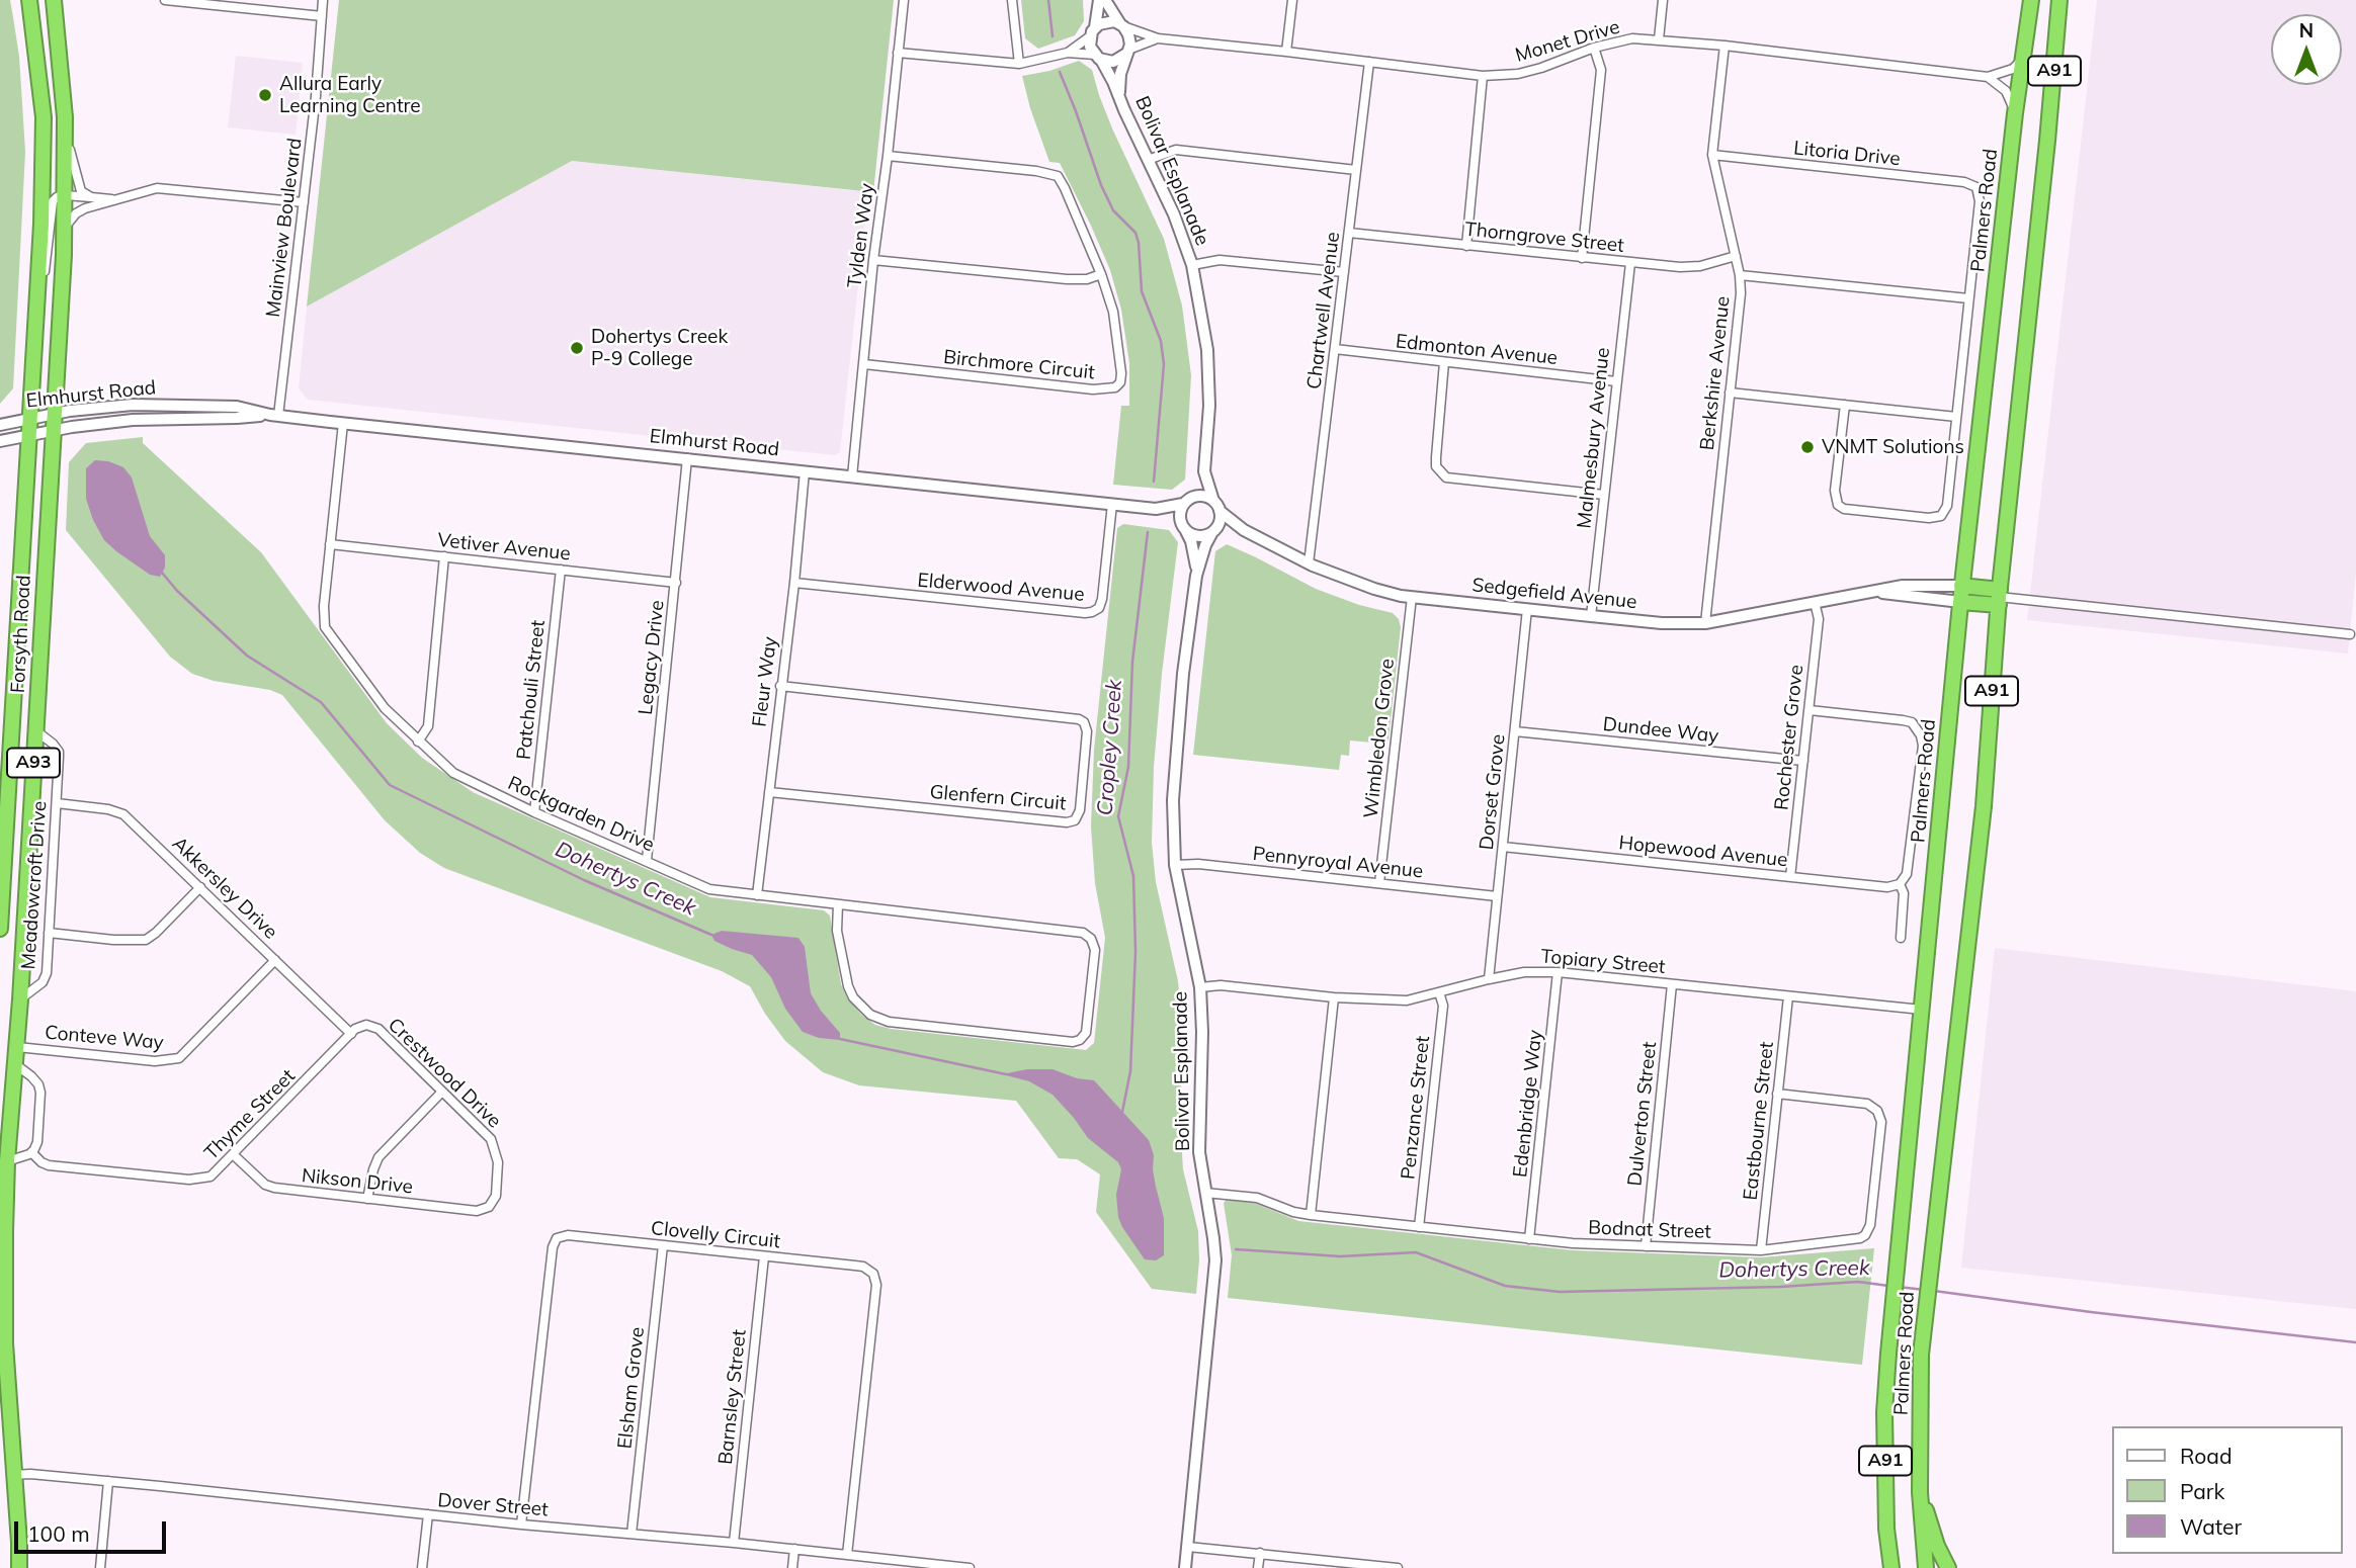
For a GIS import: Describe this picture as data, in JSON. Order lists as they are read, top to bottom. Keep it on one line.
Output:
{"streets":{"highway":["A91","Palmers Road","Forsyth Road","A93"],"street":["Monet Drive","Litoria Drive","Bolivar Esplanade","Mainview Boulevard","Tylden Way","Thorngrove Street","Chartwell Avenue","Edmonton Avenue","Birchmore Circuit","Berkshire Avenue","Elmhurst Road","Malmesbury Avenue","Vetiver Avenue","Elderwood Avenue","Sedgefield Avenue","Legacy Drive","Fleur Way","Patchouli Street","Dundee Way","Rochester Grove","Wimbledon Grove","Dorset Grove","Glenfern Circuit","Rockgarden Drive","Hopewood Avenue","Pennyroyal Avenue","Meadowcroft Drive","Akkersley Drive","Topiary Street","Conteve Way","Crestwood Drive","Edenbridge Way","Penzance Street","Dulverton Street","Thyme Street","Eastbourne Street","Nikson Drive","Bodnat Street","Clovelly Circuit","Elsham Grove","Barnsley Street","Dover Street"]},"crossings":[["Monet Drive","Bolivar Esplanade"],["Monet Drive","Chartwell Avenue"],["Monet Drive","Berkshire Avenue"],["Litoria Drive","Berkshire Avenue"],["Bolivar Esplanade","Elmhurst Road"],["Bolivar Esplanade","Sedgefield Avenue"],["Bolivar Esplanade","Pennyroyal Avenue"],["Bolivar Esplanade","Topiary Street"],["Bolivar Esplanade","Bodnat Street"],["Palmers Road","Sedgefield Avenue"],["Palmers Road","Topiary Street"],["Mainview Boulevard","Elmhurst Road"],["Tylden Way","Birchmore Circuit"],["Tylden Way","Elmhurst Road"],["Thorngrove Street","Chartwell Avenue"],["Thorngrove Street","Berkshire Avenue"],["Thorngrove Street","Malmesbury Avenue"],["Chartwell Avenue","Edmonton Avenue"],["Chartwell Avenue","Sedgefield Avenue"],["Edmonton Avenue","Malmesbury Avenue"],["Berkshire Avenue","Sedgefield Avenue"],["Elmhurst Road","Elderwood Avenue"],["Elmhurst Road","Sedgefield Avenue"],["Elmhurst Road","Forsyth Road"],["Elmhurst Road","Legacy Drive"],["Elmhurst Road","Fleur Way"],["Elmhurst Road","Rockgarden Drive"],["Malmesbury Avenue","Sedgefield Avenue"],["Vetiver Avenue","Legacy Drive"],["Vetiver Avenue","Patchouli Street"],["Vetiver Avenue","Rockgarden Drive"],["Elderwood Avenue","Fleur Way"],["Sedgefield Avenue","Rochester Grove"],["Sedgefield Avenue","Wimbledon Grove"],["Sedgefield Avenue","Dorset Grove"],["Forsyth Road","Meadowcroft Drive"],["Forsyth Road","Conteve Way"],["Forsyth Road","Dover Street"],["Legacy Drive","Rockgarden Drive"],["Fleur Way","Glenfern Circuit"],["Fleur Way","Rockgarden Drive"],["Patchouli Street","Rockgarden Drive"],["Dundee Way","Rochester Grove"],["Dundee Way","Dorset Grove"],["Rochester Grove","Hopewood Avenue"],["Wimbledon Grove","Pennyroyal Avenue"],["Dorset Grove","Hopewood Avenue"],["Dorset Grove","Pennyroyal Avenue"],["Dorset Grove","Topiary Street"],["Meadowcroft Drive","Akkersley Drive"],["Akkersley Drive","Conteve Way"],["Akkersley Drive","Crestwood Drive"],["Akkersley Drive","Thyme Street"],["Topiary Street","Edenbridge Way"],["Topiary Street","Penzance Street"],["Topiary Street","Dulverton Street"],["Topiary Street","Eastbourne Street"],["Crestwood Drive","Thyme Street"],["Crestwood Drive","Nikson Drive"],["Edenbridge Way","Bodnat Street"],["Penzance Street","Bodnat Street"],["Dulverton Street","Bodnat Street"],["Thyme Street","Nikson Drive"],["Eastbourne Street","Bodnat Street"],["Clovelly Circuit","Elsham Grove"],["Clovelly Circuit","Barnsley Street"],["Clovelly Circuit","Dover Street"],["Elsham Grove","Dover Street"],["Barnsley Street","Dover Street"]],"water":["Cropley Creek","Dohertys Creek"],"places":["Allura Early Learning Centre","Dohertys Creek P-9 College","VNMT Solutions"],"legend":["Road","Park","Water"],"scale_bar":"100 m","north":"top"}
